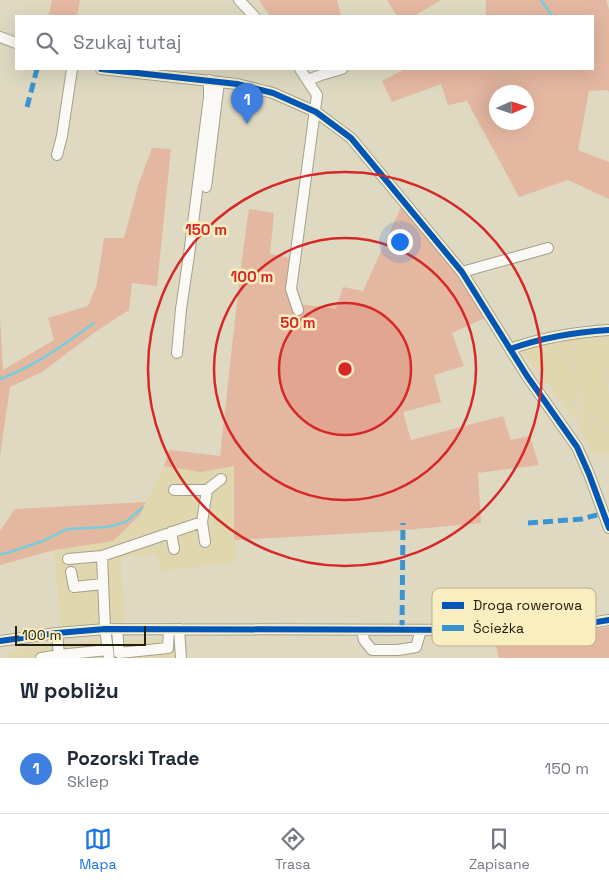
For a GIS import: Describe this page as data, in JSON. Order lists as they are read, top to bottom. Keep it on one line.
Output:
{"legend":["Droga rowerowa","Ścieżka"],"scale_bar":"100 m","north":"right","page":{"search":"Szukaj tutaj","pins":"1","scale":"100 m","heading":"W pobliżu","list":[{"mark":"1","name":"Pozorski Trade","note":"Sklep","value":"150 m"}],"nav":["Mapa","Trasa","Zapisane"]},"rings":["150 m","100 m","50 m"]}
